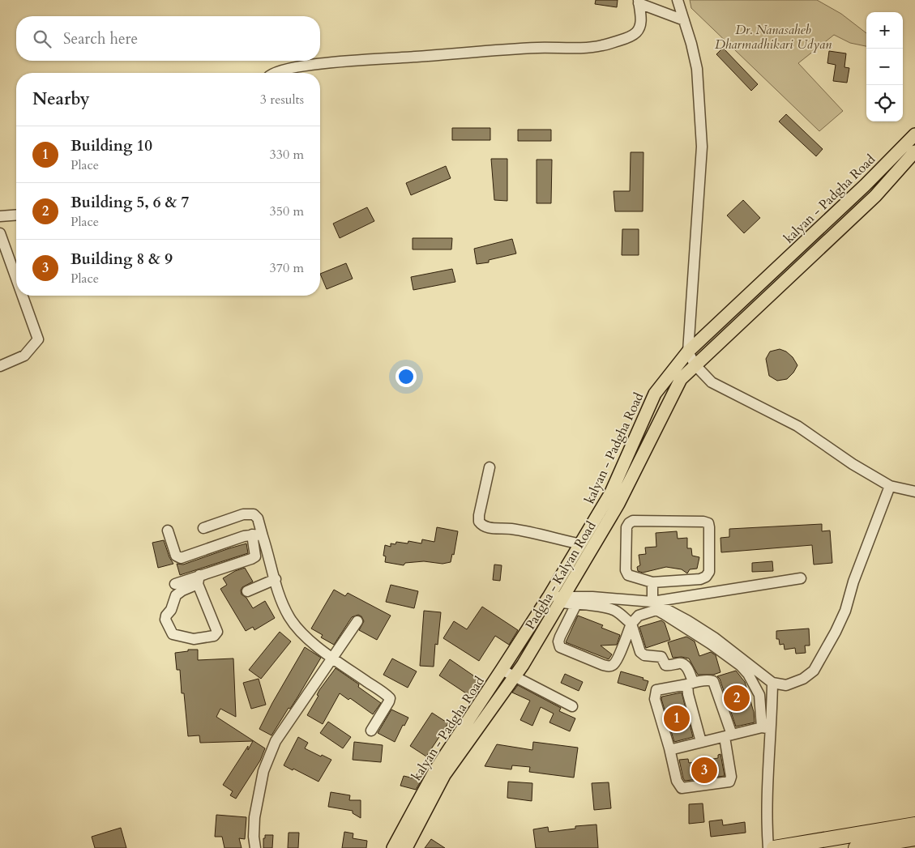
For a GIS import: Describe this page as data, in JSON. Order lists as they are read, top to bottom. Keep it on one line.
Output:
{"streets":{"main road":["kalyan - Padgha Road","Padgha - Kalyan Road"]},"crossings":[["kalyan - Padgha Road","Padgha - Kalyan Road"]],"parks":["Dr. Nanasaheb Dharmadhikari Udyan"],"page":{"map_buttons":["+","−"],"search":"Search here","heading":["Nearby","3 results"],"list":[{"mark":"1","name":"Building 10","note":"Place","value":"330 m"},{"mark":"2","name":"Building 5, 6 & 7","note":"Place","value":"350 m"},{"mark":"3","name":"Building 8 & 9","note":"Place","value":"370 m"}],"pins":["2","1","3"]}}
